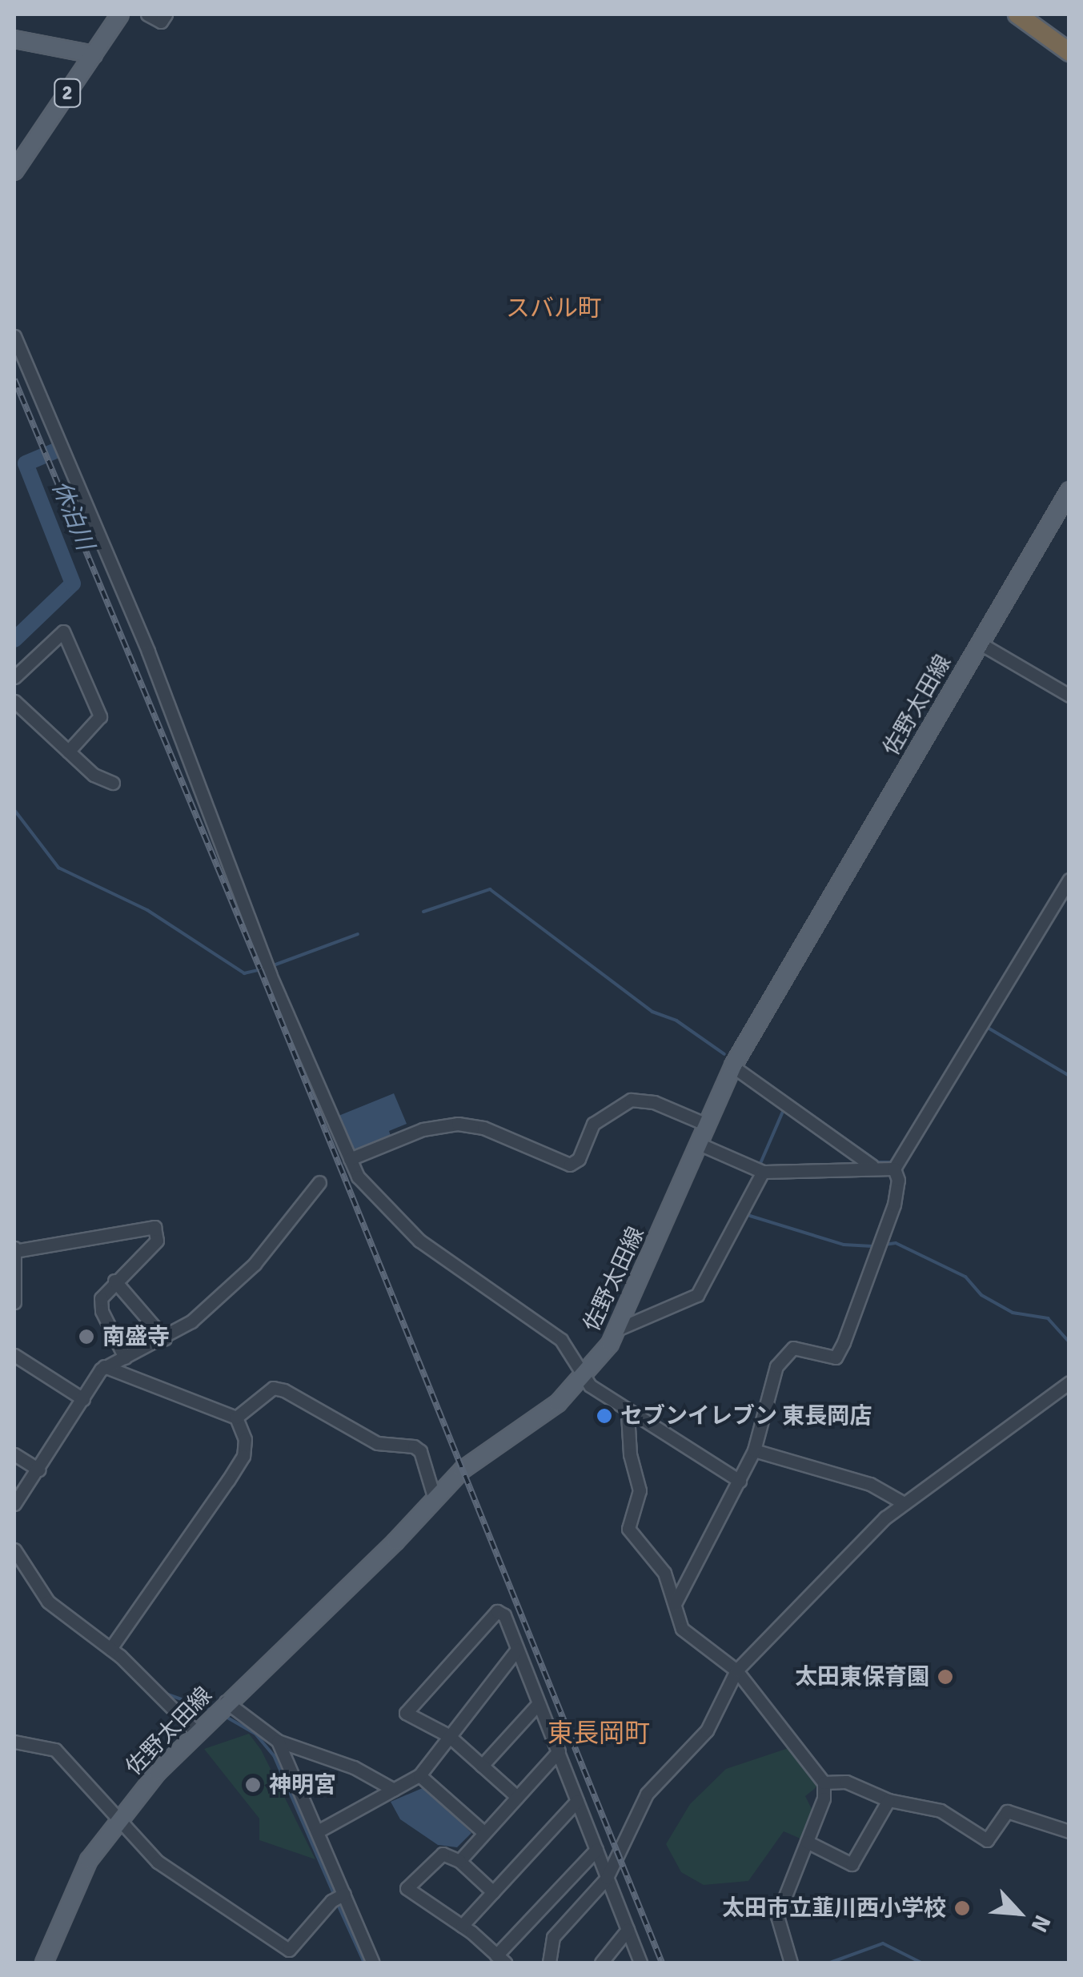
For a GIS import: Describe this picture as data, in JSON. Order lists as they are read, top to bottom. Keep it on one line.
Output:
{"streets":{"main road":["2","佐野太田線"]},"districts":["スバル町","東長岡町"],"water":["休泊川"],"places":["南盛寺","セブンイレブン 東長岡店","太田東保育園","神明宮","太田市立韮川西小学校"],"north":"bottom right"}
